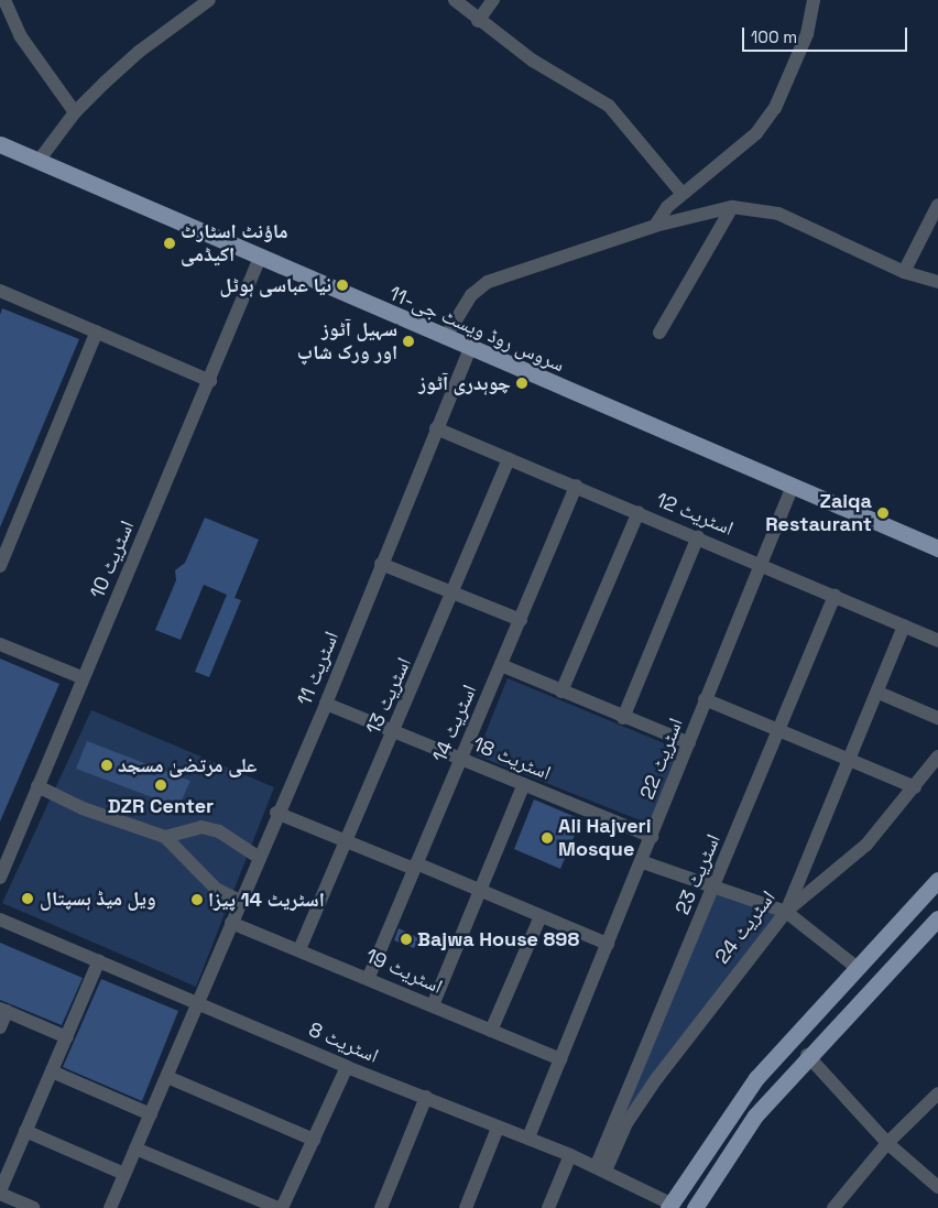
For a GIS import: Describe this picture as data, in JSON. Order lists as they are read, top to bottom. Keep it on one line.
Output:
{"streets":{"main road":["سروس روڈ ویسٹ جی-11"],"street":["اسٹریٹ 12","اسٹریٹ 10","اسٹریٹ 11","اسٹریٹ 13","اسٹریٹ 14","اسٹریٹ 18","اسٹریٹ 22","اسٹریٹ 23","اسٹریٹ 24","اسٹریٹ 19","اسٹریٹ 8"]},"crossings":[["سروس روڈ ویسٹ جی-11","اسٹریٹ 10"],["سروس روڈ ویسٹ جی-11","اسٹریٹ 11"],["سروس روڈ ویسٹ جی-11","اسٹریٹ 22"],["اسٹریٹ 12","اسٹریٹ 11"],["اسٹریٹ 12","اسٹریٹ 13"],["اسٹریٹ 12","اسٹریٹ 14"],["اسٹریٹ 12","اسٹریٹ 22"],["اسٹریٹ 12","اسٹریٹ 23"],["اسٹریٹ 12","اسٹریٹ 24"],["اسٹریٹ 11","اسٹریٹ 18"],["اسٹریٹ 11","اسٹریٹ 19"],["اسٹریٹ 11","اسٹریٹ 8"],["اسٹریٹ 13","اسٹریٹ 18"],["اسٹریٹ 13","اسٹریٹ 19"],["اسٹریٹ 14","اسٹریٹ 18"],["اسٹریٹ 14","اسٹریٹ 19"],["اسٹریٹ 18","اسٹریٹ 22"],["اسٹریٹ 22","اسٹریٹ 19"],["اسٹریٹ 22","اسٹریٹ 8"],["اسٹریٹ 23","اسٹریٹ 24"],["اسٹریٹ 23","اسٹریٹ 8"],["اسٹریٹ 24","اسٹریٹ 8"]],"places":["ماؤنٹ اسٹارٹ اکیڈمی","نیا عباسی ہوٹل","سہیل آٹوز اور ورک شاپ","چوہدری آٹوز","Zaiqa Restaurant","علی مرتضیٰ مسجد","DZR Center","Ali Hajveri Mosque","ویل میڈ ہسپتال","اسٹریٹ 14 پیزا","Bajwa House 898"],"scale_bar":"100 m"}
